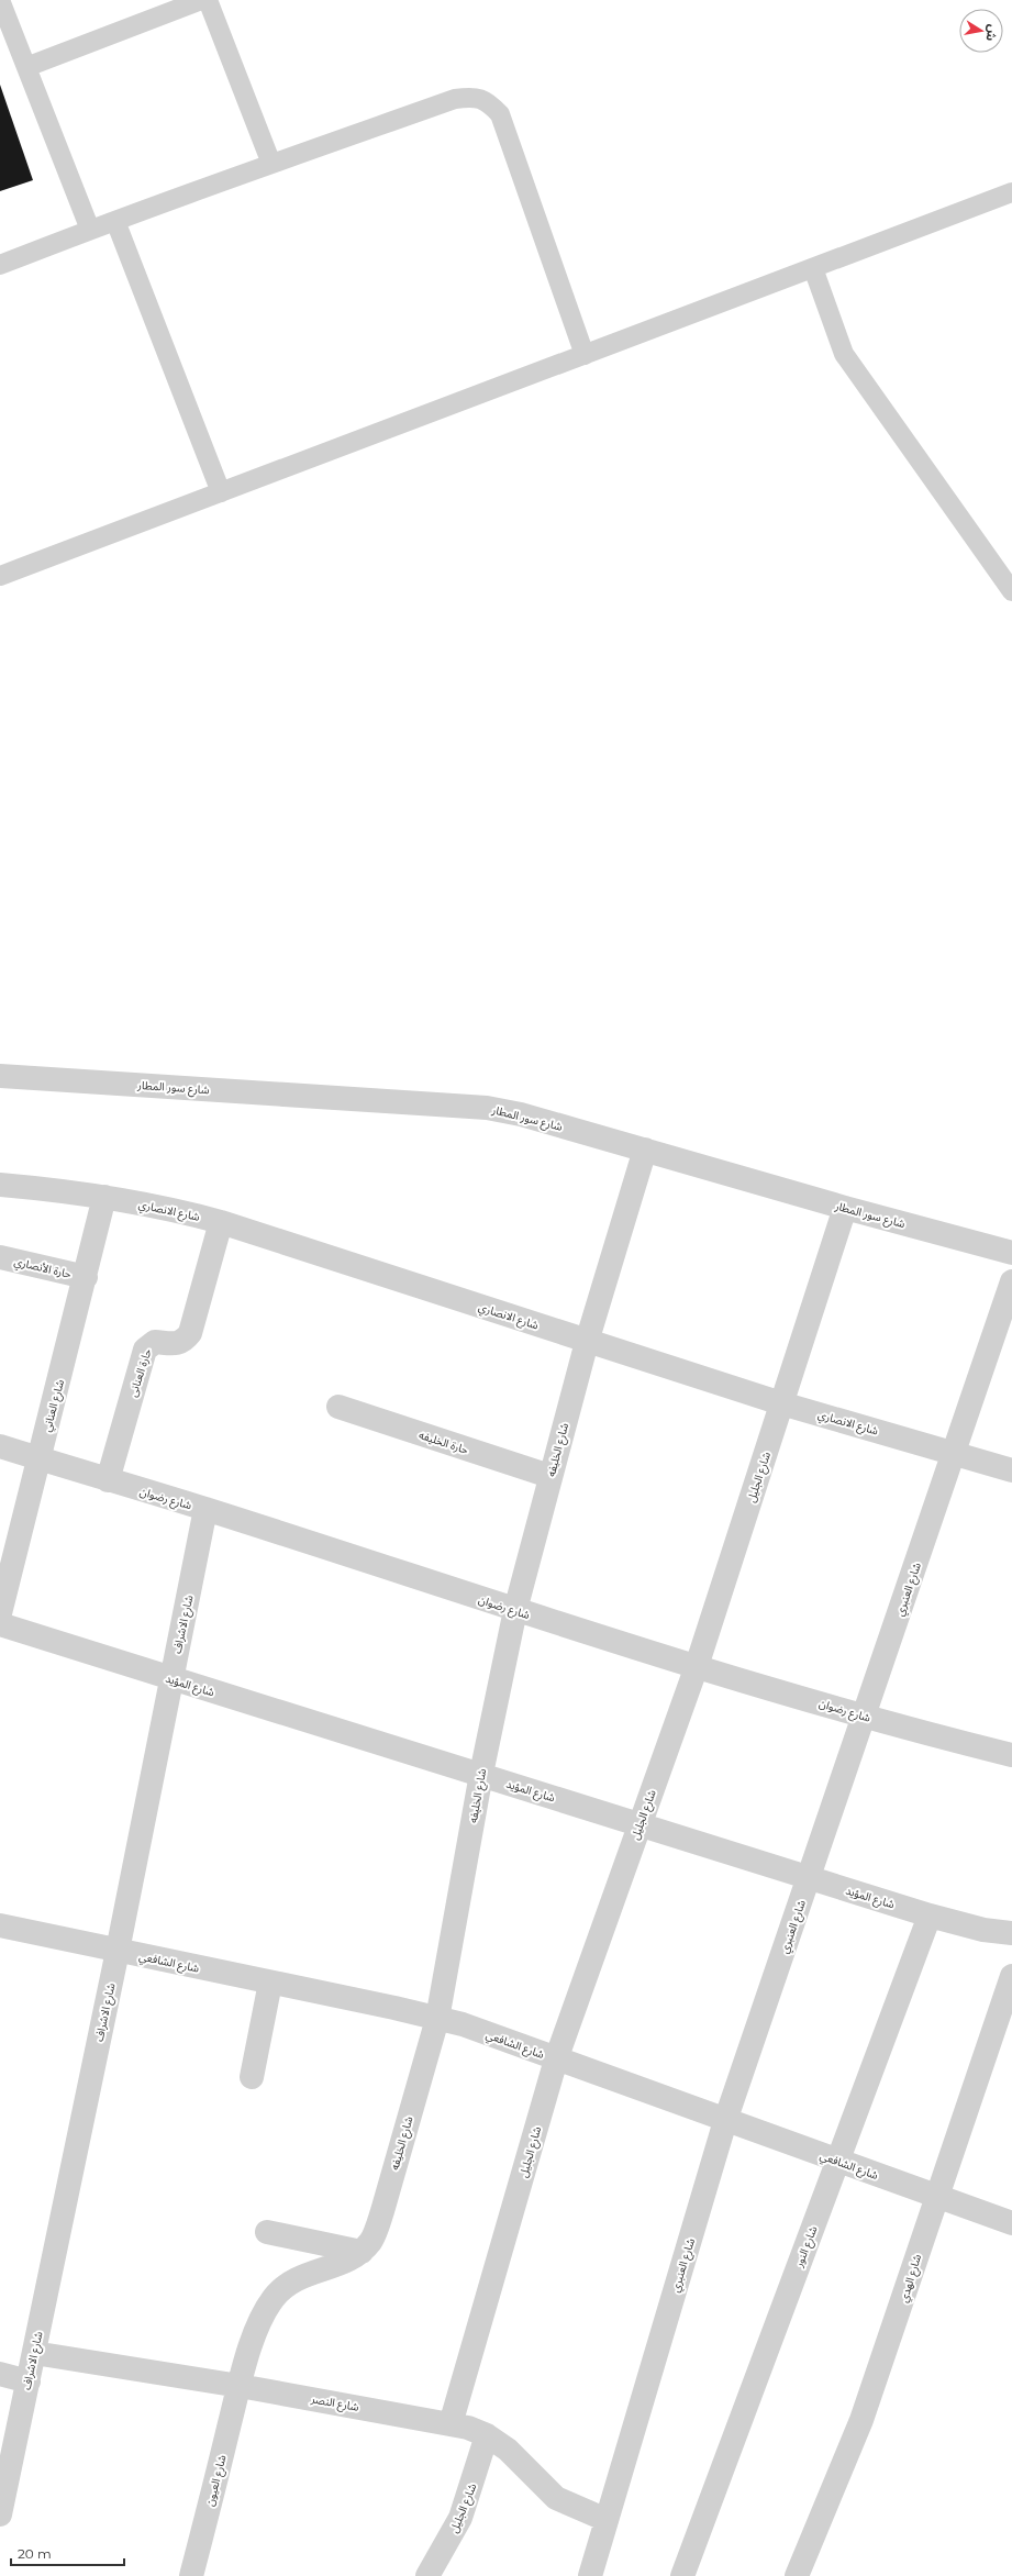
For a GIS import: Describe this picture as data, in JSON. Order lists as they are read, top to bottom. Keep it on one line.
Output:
{"streets":{"street":["شارع سور المطار","شارع الانصاري","حارة الأنصاري","حارة العنانى","شارع العناني","حارة الخليفه","شارع الخليفه","شارع الجليل","شارع رضوان","شارع العنبري","شارع الاشراف","شارع المؤيد","شارع الشافعي","شارع النور","شارع الهدي","شارع النصر","شارع العيون"]},"crossings":[["شارع سور المطار","شارع الخليفه"],["شارع سور المطار","شارع الجليل"],["شارع الانصاري","حارة العنانى"],["شارع الانصاري","شارع العناني"],["شارع الانصاري","شارع الخليفه"],["شارع الانصاري","شارع الجليل"],["شارع الانصاري","شارع العنبري"],["حارة الأنصاري","شارع العناني"],["حارة العنانى","شارع رضوان"],["شارع العناني","شارع رضوان"],["حارة الخليفه","شارع الخليفه"],["شارع الخليفه","شارع رضوان"],["شارع الخليفه","شارع المؤيد"],["شارع الخليفه","شارع الشافعي"],["شارع الخليفه","شارع النصر"],["شارع الخليفه","شارع العيون"],["شارع الجليل","شارع رضوان"],["شارع الجليل","شارع المؤيد"],["شارع الجليل","شارع الشافعي"],["شارع الجليل","شارع النصر"],["شارع رضوان","شارع العنبري"],["شارع رضوان","شارع الاشراف"],["شارع العنبري","شارع المؤيد"],["شارع العنبري","شارع الشافعي"],["شارع العنبري","شارع النصر"],["شارع الاشراف","شارع المؤيد"],["شارع الاشراف","شارع الشافعي"],["شارع الاشراف","شارع النصر"],["شارع المؤيد","شارع النور"],["شارع الشافعي","شارع النور"],["شارع الشافعي","شارع الهدي"],["شارع النصر","شارع العيون"]],"scale_bar":"20 m","north":"right"}
